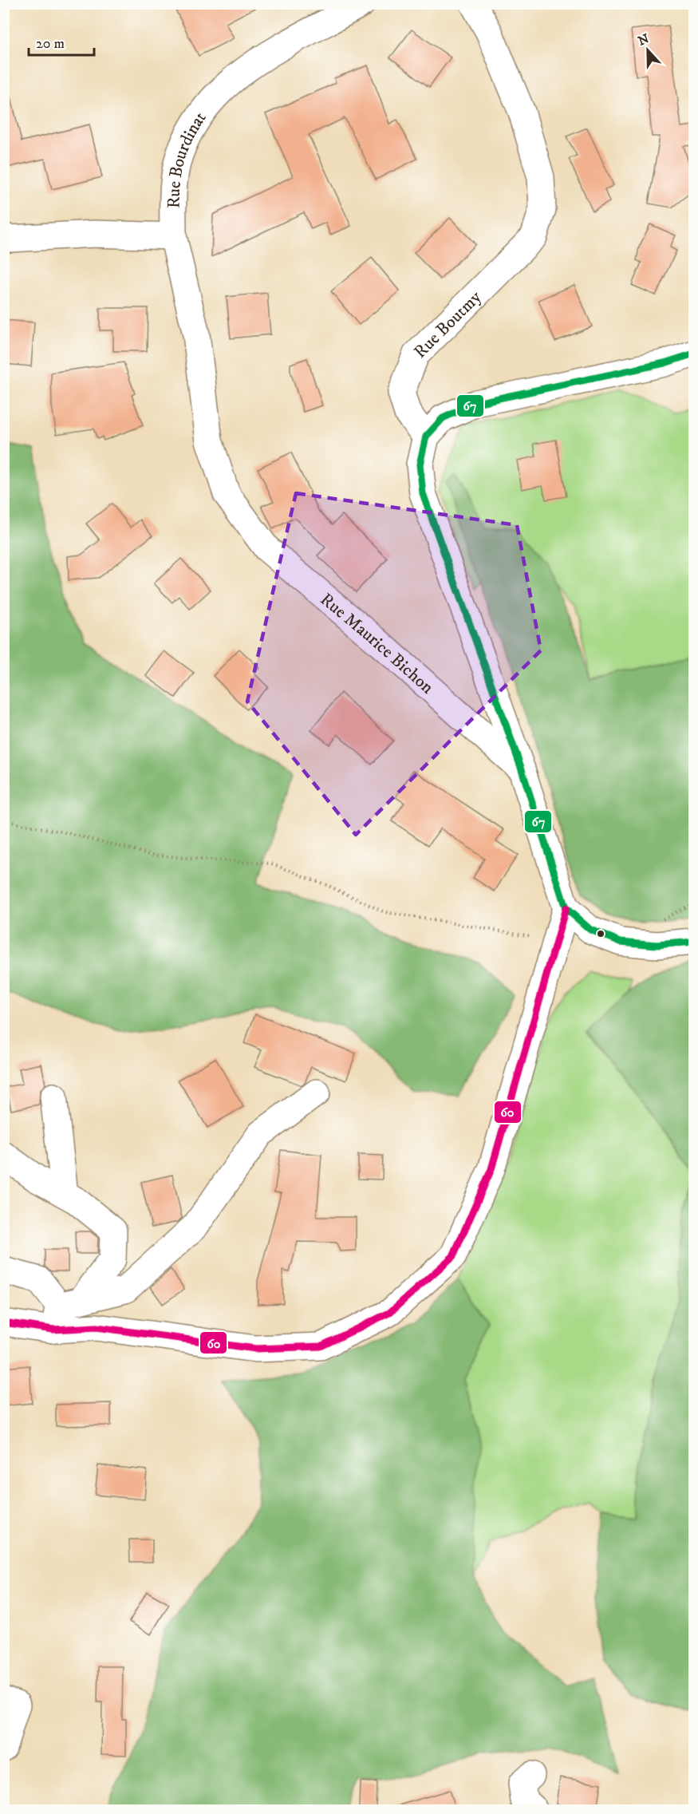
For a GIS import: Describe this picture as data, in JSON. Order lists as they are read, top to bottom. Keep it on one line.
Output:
{"streets":{"street":["Rue Bourdinat","Rue Boutmy","Rue Maurice Bichon"]},"crossings":[["Rue Bourdinat","Rue Maurice Bichon"]],"lines":["transit line 67","transit line 60"],"scale_bar":"20 m","north":"top"}
